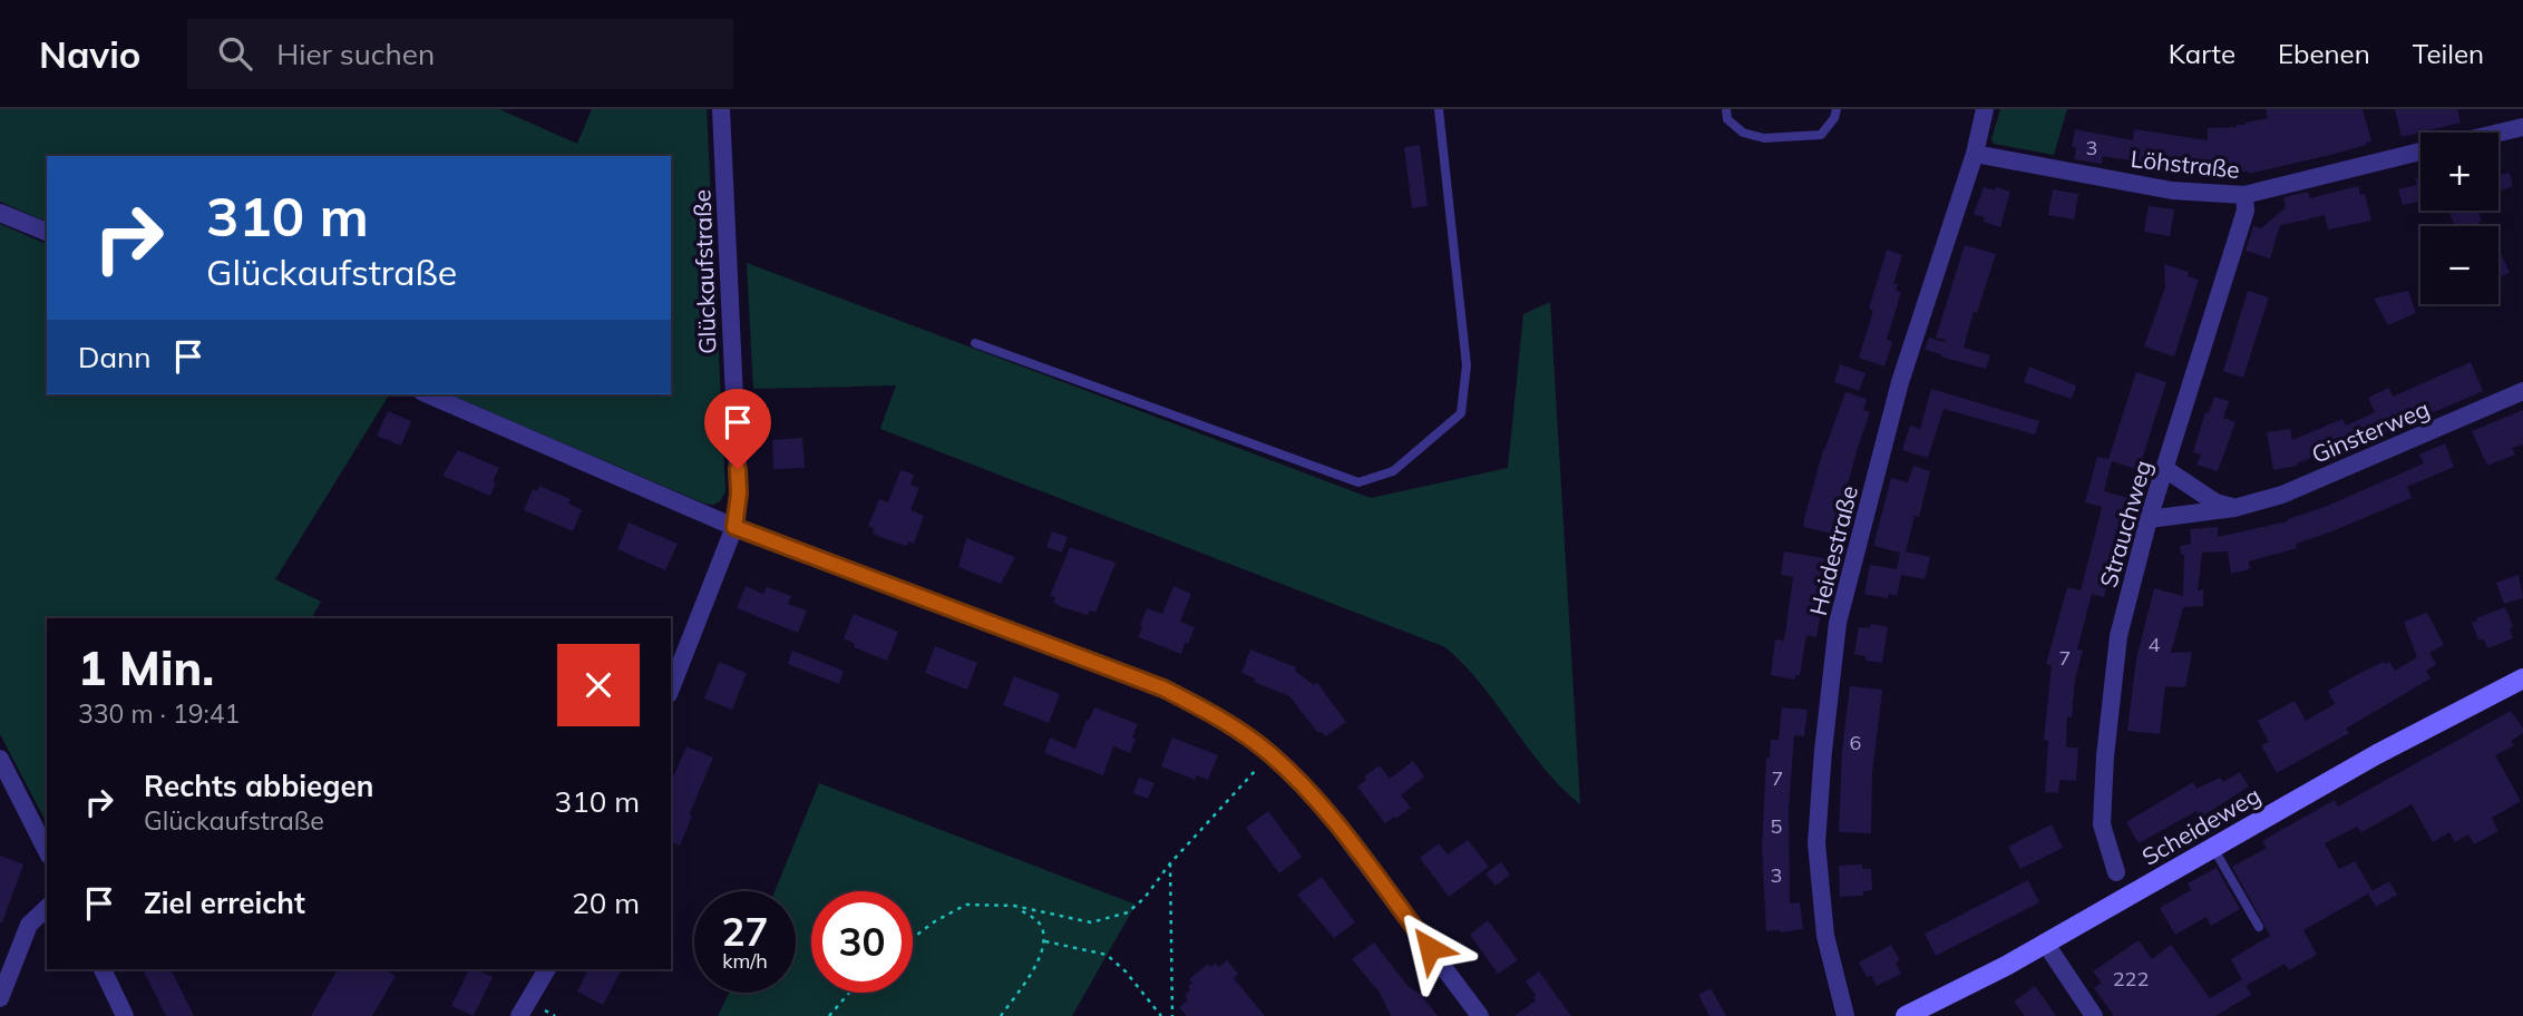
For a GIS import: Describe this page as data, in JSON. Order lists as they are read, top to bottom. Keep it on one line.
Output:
{"streets":{"street":["Löhstraße","Glückaufstraße","Ginsterweg","Strauchweg","Heidestraße","Scheideweg"]},"crossings":[["Löhstraße","Strauchweg"],["Löhstraße","Heidestraße"],["Ginsterweg","Strauchweg"]],"house_numbers":["3","4","7","6","7","5","3","222"],"page":{"header":"Navio","search":"Hier suchen","nav":["Karte","Ebenen","Teilen"],"map_buttons":["+","−"],"turn":["310 m","Glückaufstraße"],"then":"Dann","heading":["1 Min.","330 m · 19:41"],"list":[{"name":"Rechts abbiegen","note":"Glückaufstraße","value":"310 m"},{"name":"Ziel erreicht","value":"20 m"}],"speed":"27 km/h","limit":"30"}}
